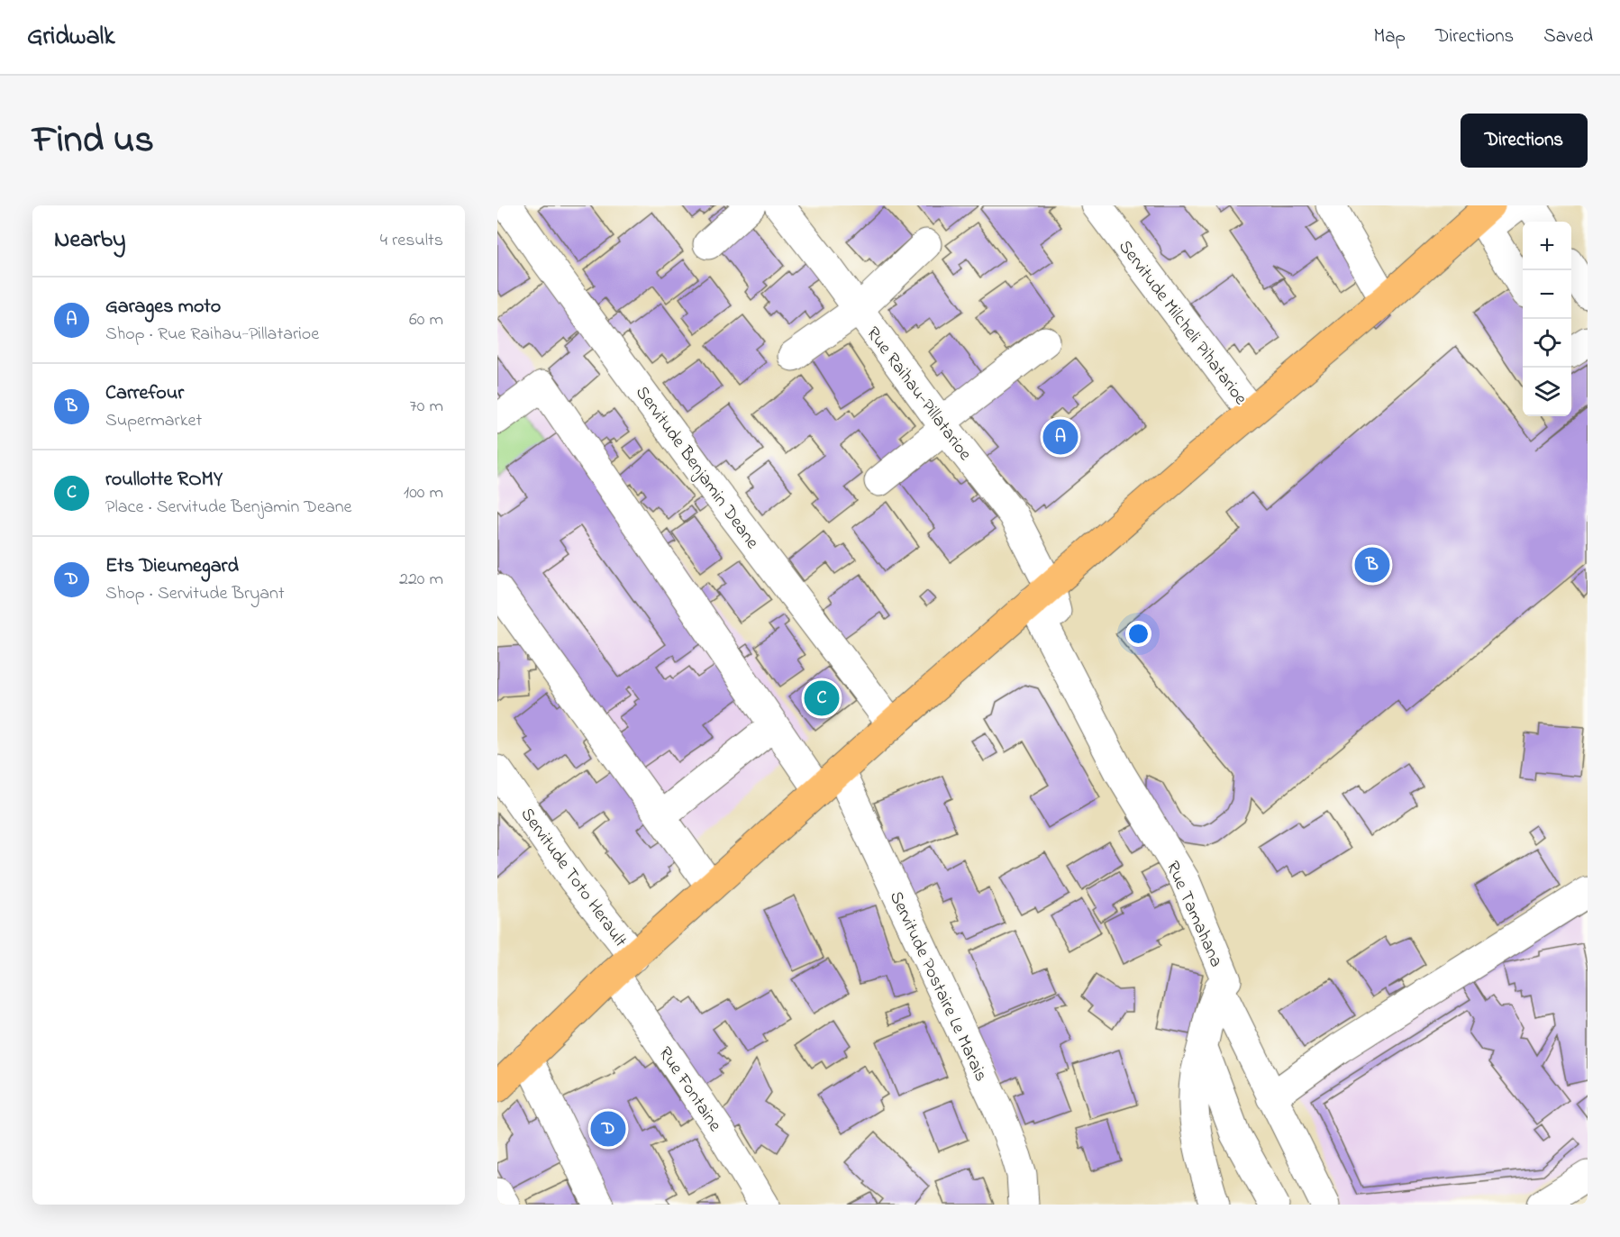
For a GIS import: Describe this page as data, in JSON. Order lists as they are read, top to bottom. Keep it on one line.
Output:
{"streets":{"street":["Servitude Milcheli Pihatarioe","Rue Raihau-Pillatarioe","Servitude Benjamin Deane","Servitude Toto Herault","Rue Tamahana","Servitude Postaire Le Marais","Rue Fontaine"]},"crossings":[["Rue Raihau-Pillatarioe","Rue Tamahana"],["Servitude Toto Herault","Rue Fontaine"]],"page":{"header":"Gridwalk","nav":["Map","Directions","Saved"],"title":"Find us","buttons":"Directions","heading":["Nearby","4 results"],"map_buttons":["+","−"],"list":[{"mark":"A","name":"Garages moto","note":"Shop · Rue Raihau-Pillatarioe","value":"60 m"},{"mark":"B","name":"Carrefour","note":"Supermarket","value":"70 m"},{"mark":"C","name":"roullotte ROMY","note":"Place · Servitude Benjamin Deane","value":"100 m"},{"mark":"D","name":"Ets Dieumegard","note":"Shop · Servitude Bryant","value":"220 m"}],"pins":["A","B","C","D"]}}
